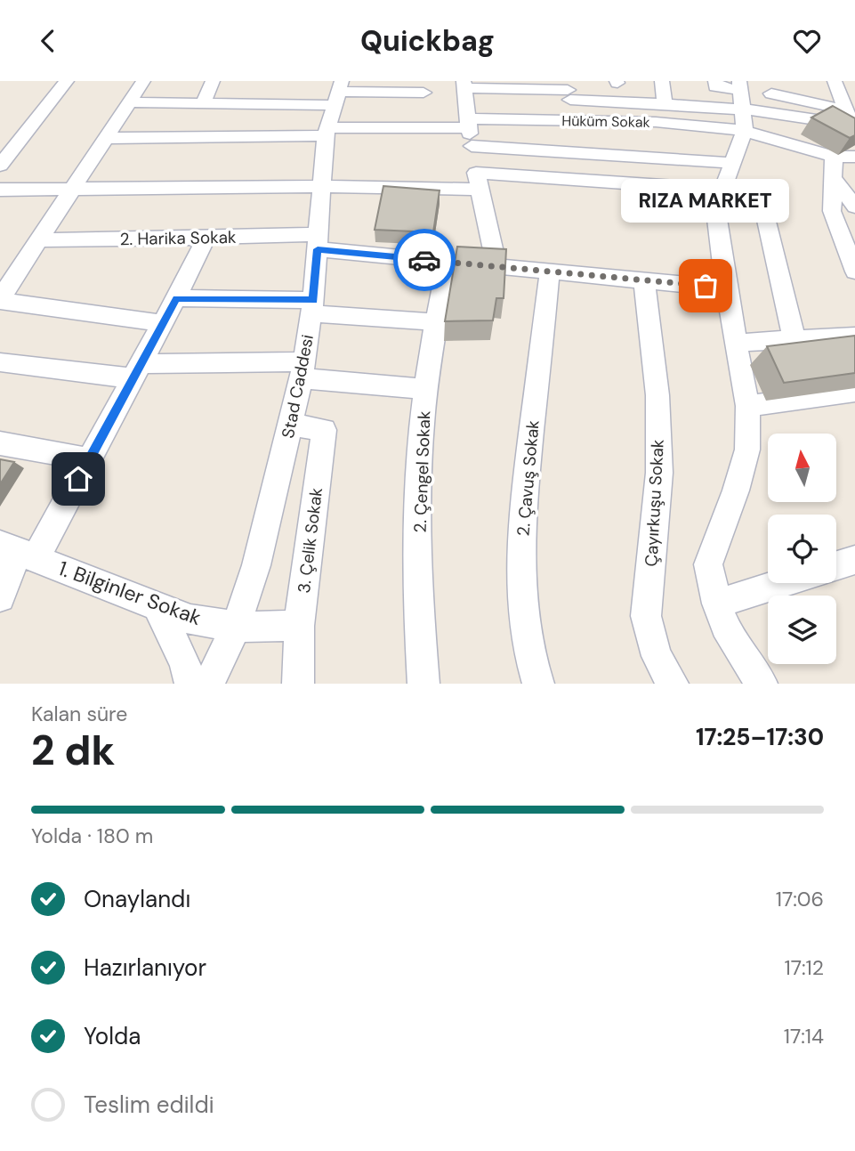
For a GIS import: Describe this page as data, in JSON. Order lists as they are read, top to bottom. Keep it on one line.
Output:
{"streets":{"street":["Hüküm Sokak","2. Harika Sokak","Stad Caddesi","2. Çengel Sokak","2. Çavuş Sokak","Çayırkuşu Sokak","3. Çelik Sokak","1. Bilginler Sokak"]},"crossings":[["Hüküm Sokak","Stad Caddesi"],["2. Harika Sokak","Stad Caddesi"],["2. Harika Sokak","2. Çengel Sokak"],["2. Harika Sokak","2. Çavuş Sokak"],["2. Harika Sokak","Çayırkuşu Sokak"],["Stad Caddesi","3. Çelik Sokak"],["Stad Caddesi","1. Bilginler Sokak"],["3. Çelik Sokak","1. Bilginler Sokak"]],"places":["RIZA MARKET"],"north":"top","page":{"header":"Quickbag","bubble":"RIZA MARKET","heading":["2 dk","Kalan süre","17:25–17:30"],"bar":"Yolda · 180 m","list":[["Onaylandı","17:06"],["Hazırlanıyor","17:12"],["Yolda","17:14"],"Teslim edildi"]}}
